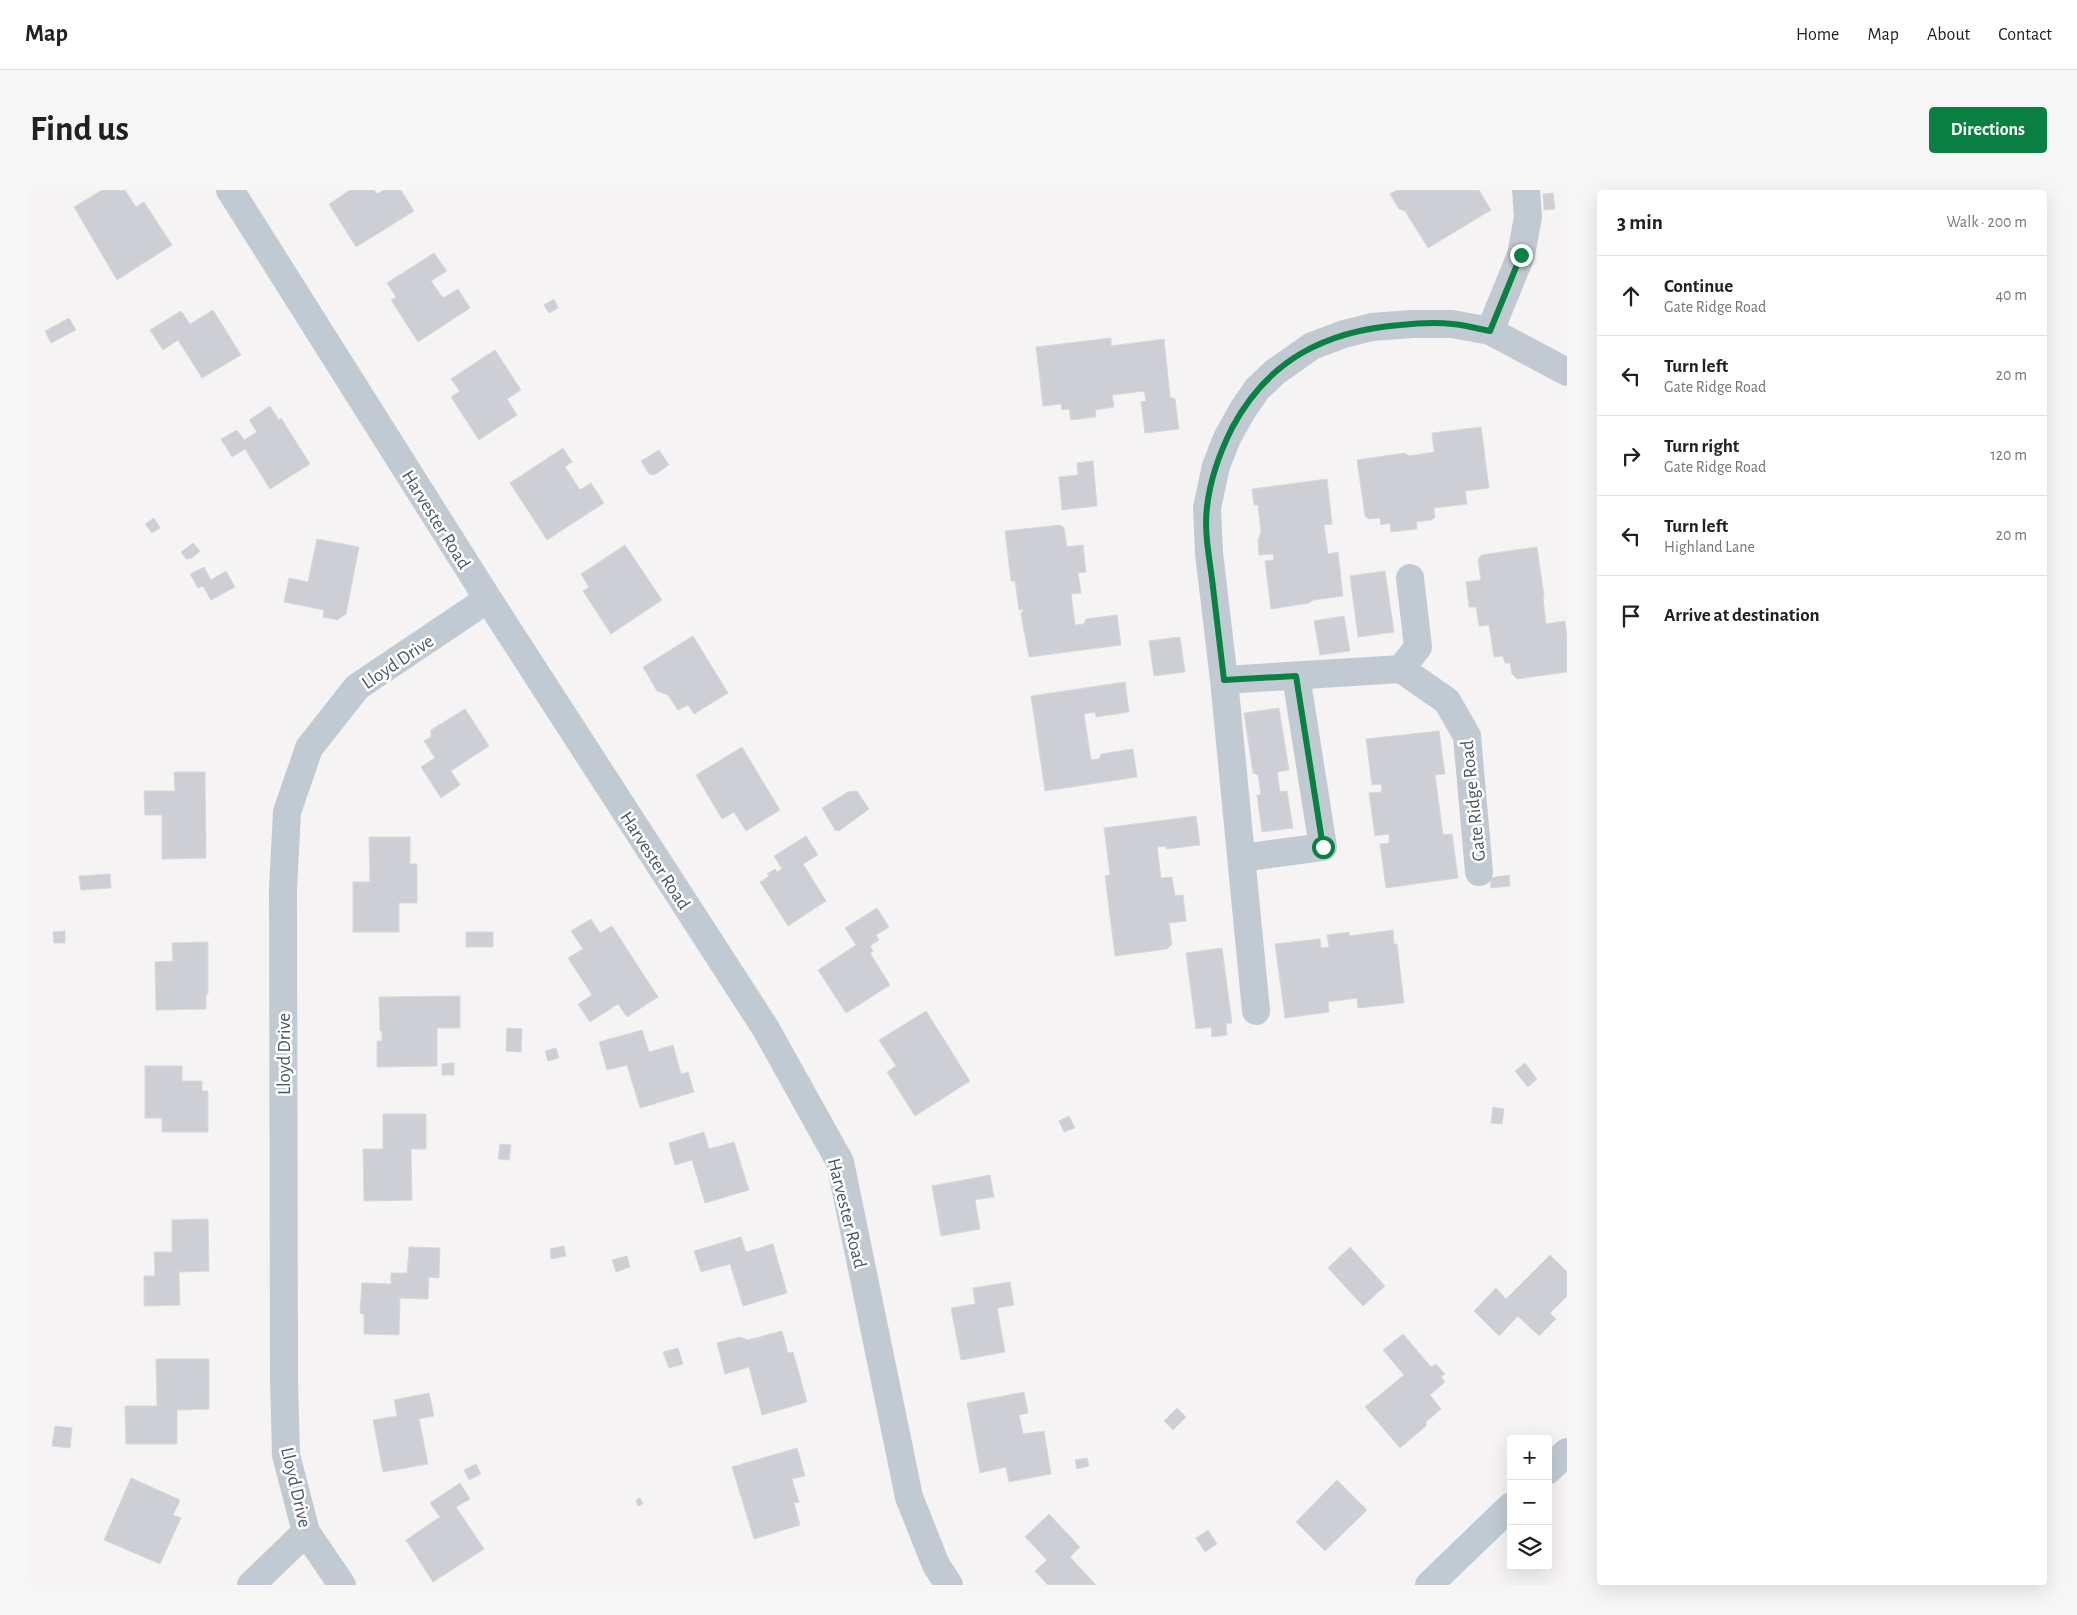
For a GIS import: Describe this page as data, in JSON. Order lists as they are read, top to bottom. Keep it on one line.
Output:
{"streets":{"street":["Harvester Road","Lloyd Drive","Gate Ridge Road"]},"crossings":[["Harvester Road","Lloyd Drive"]],"page":{"header":"Map","nav":["Home","Map","About","Contact"],"buttons":"Directions","title":"Find us","heading":["3 min","Walk · 200 m"],"list":[["Continue","Gate Ridge Road","40 m"],["Turn left","Gate Ridge Road","20 m"],["Turn right","Gate Ridge Road","120 m"],["Turn left","Highland Lane","20 m"],"Arrive at destination"],"map_buttons":["+","−"]}}
